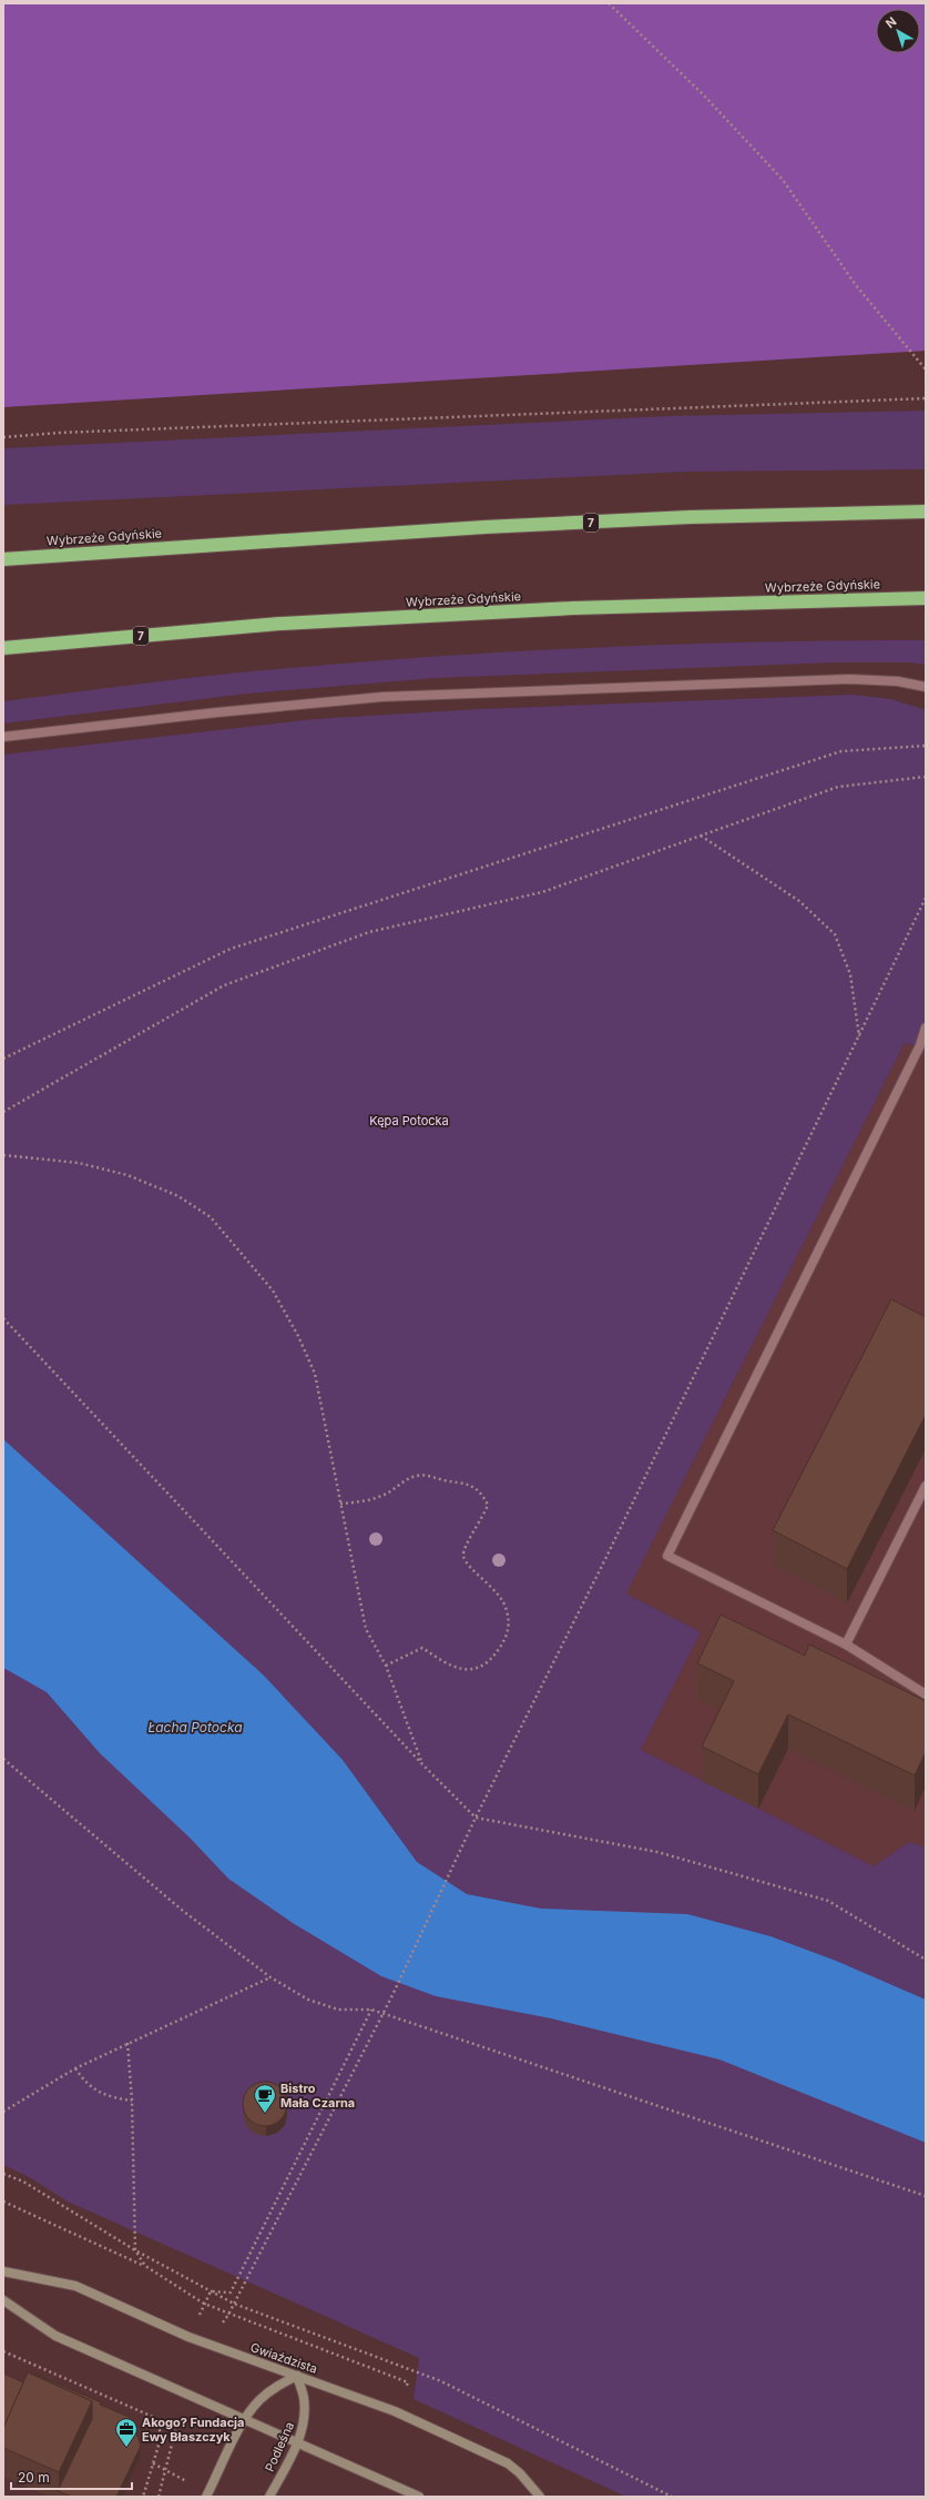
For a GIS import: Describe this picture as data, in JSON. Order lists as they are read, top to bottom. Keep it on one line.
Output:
{"streets":{"highway":["7","Wybrzeże Gdyńskie"],"street":["Gwiaździsta","Podleśna"]},"crossings":[["Gwiaździsta","Podleśna"]],"water":["Łacha Potocka"],"parks":["Kępa Potocka"],"places":{"cafe":["Bistro Mała Czarna"],"office":["Akogo? Fundacja Ewy Błaszczyk"]},"scale_bar":"20 m","north":"top left"}
